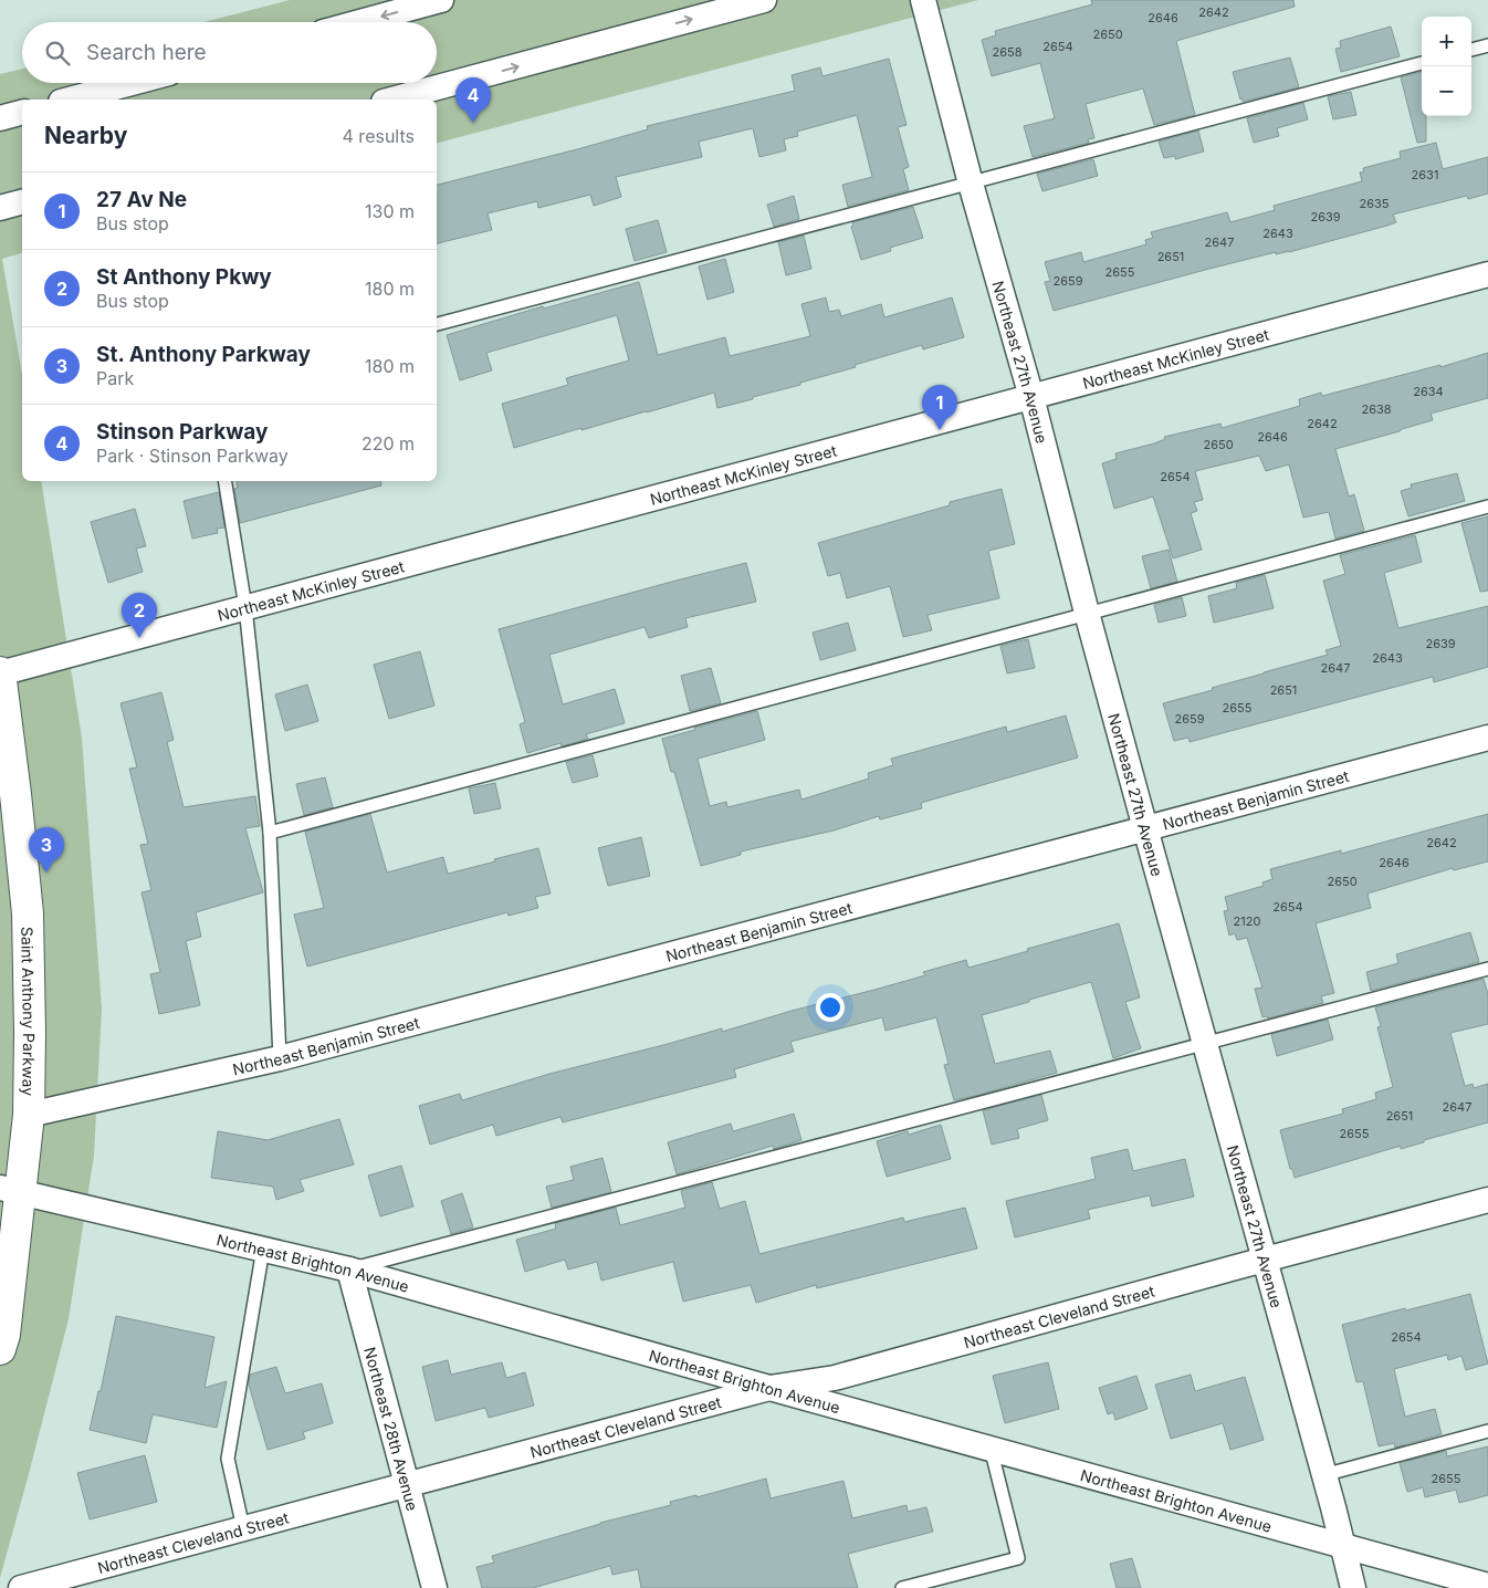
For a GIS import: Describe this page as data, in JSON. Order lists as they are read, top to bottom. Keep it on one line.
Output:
{"streets":{"street":["Northeast McKinley Street","Northeast 27th Avenue","Northeast Benjamin Street","Saint Anthony Parkway","Northeast Brighton Avenue","Northeast Cleveland Street","Northeast 28th Avenue"]},"crossings":[["Northeast McKinley Street","Northeast 27th Avenue"],["Northeast McKinley Street","Saint Anthony Parkway"],["Northeast 27th Avenue","Northeast Benjamin Street"],["Northeast 27th Avenue","Northeast Brighton Avenue"],["Northeast 27th Avenue","Northeast Cleveland Street"],["Northeast Benjamin Street","Saint Anthony Parkway"],["Saint Anthony Parkway","Northeast Brighton Avenue"],["Northeast Brighton Avenue","Northeast Cleveland Street"],["Northeast Brighton Avenue","Northeast 28th Avenue"],["Northeast Cleveland Street","Northeast 28th Avenue"]],"house_numbers":["2642","2646","2650","2654","2658","2631","2635","2639","2643","2647","2651","2655","2659","2634","2638","2642","2646","2650","2654","2639","2643","2647","2651","2655","2659","2642","2646","2650","2654","2120","2647","2651","2655","2654","2655"],"page":{"map_buttons":["+","−"],"search":"Search here","pins":["4","1","2","3"],"heading":["Nearby","4 results"],"list":[{"mark":"1","name":"27 Av Ne","note":"Bus stop","value":"130 m"},{"mark":"2","name":"St Anthony Pkwy","note":"Bus stop","value":"180 m"},{"mark":"3","name":"St. Anthony Parkway","note":"Park","value":"180 m"},{"mark":"4","name":"Stinson Parkway","note":"Park · Stinson Parkway","value":"220 m"}]}}
